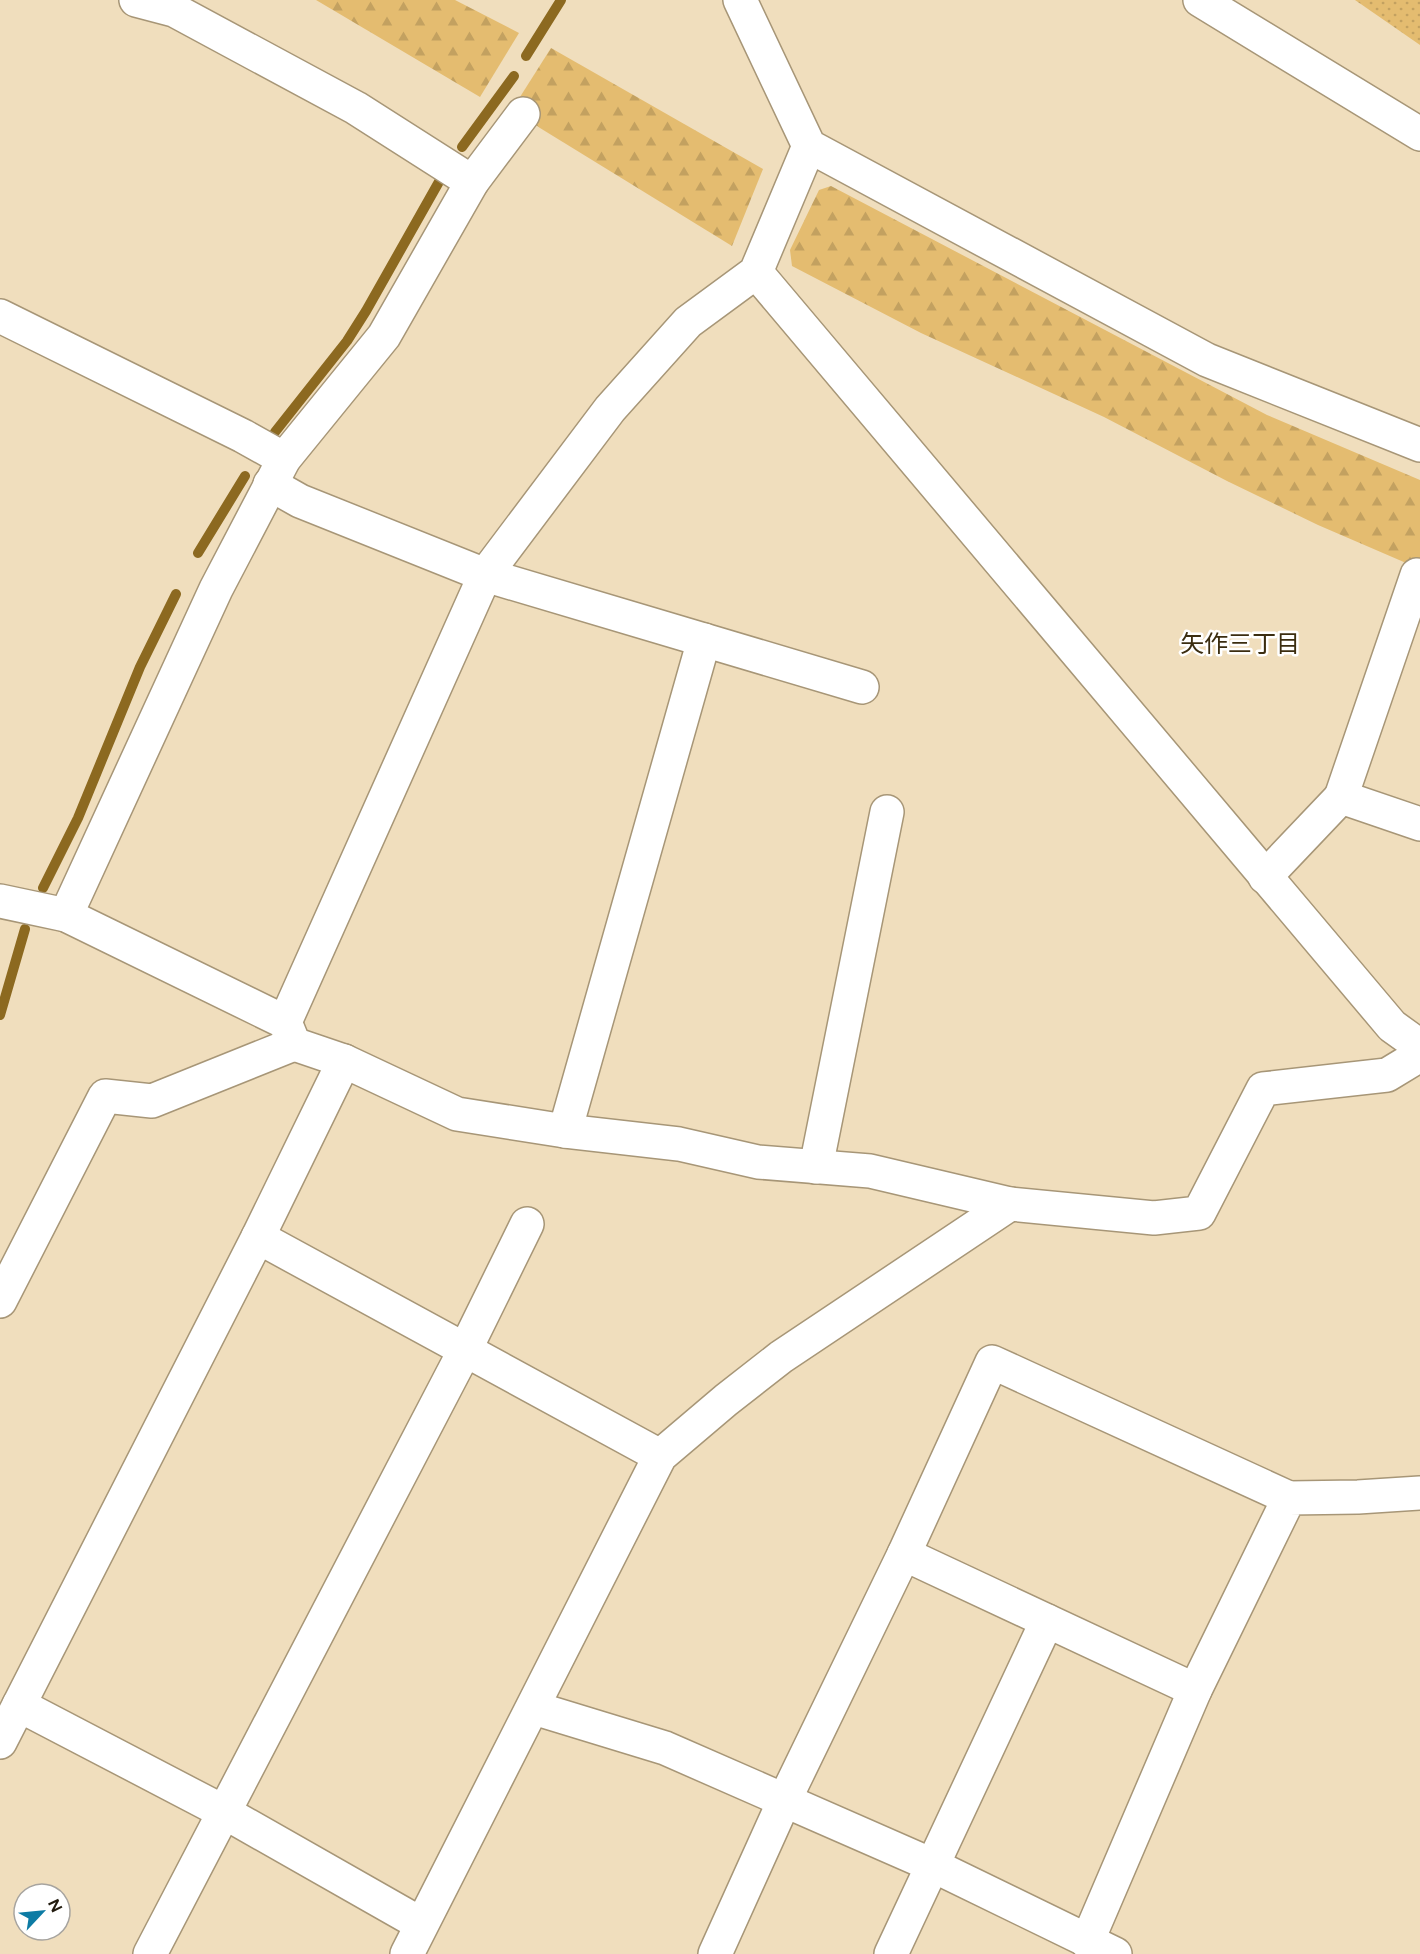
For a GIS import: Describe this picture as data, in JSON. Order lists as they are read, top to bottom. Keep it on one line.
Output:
{"districts":["矢作三丁目"],"north":"top right"}
